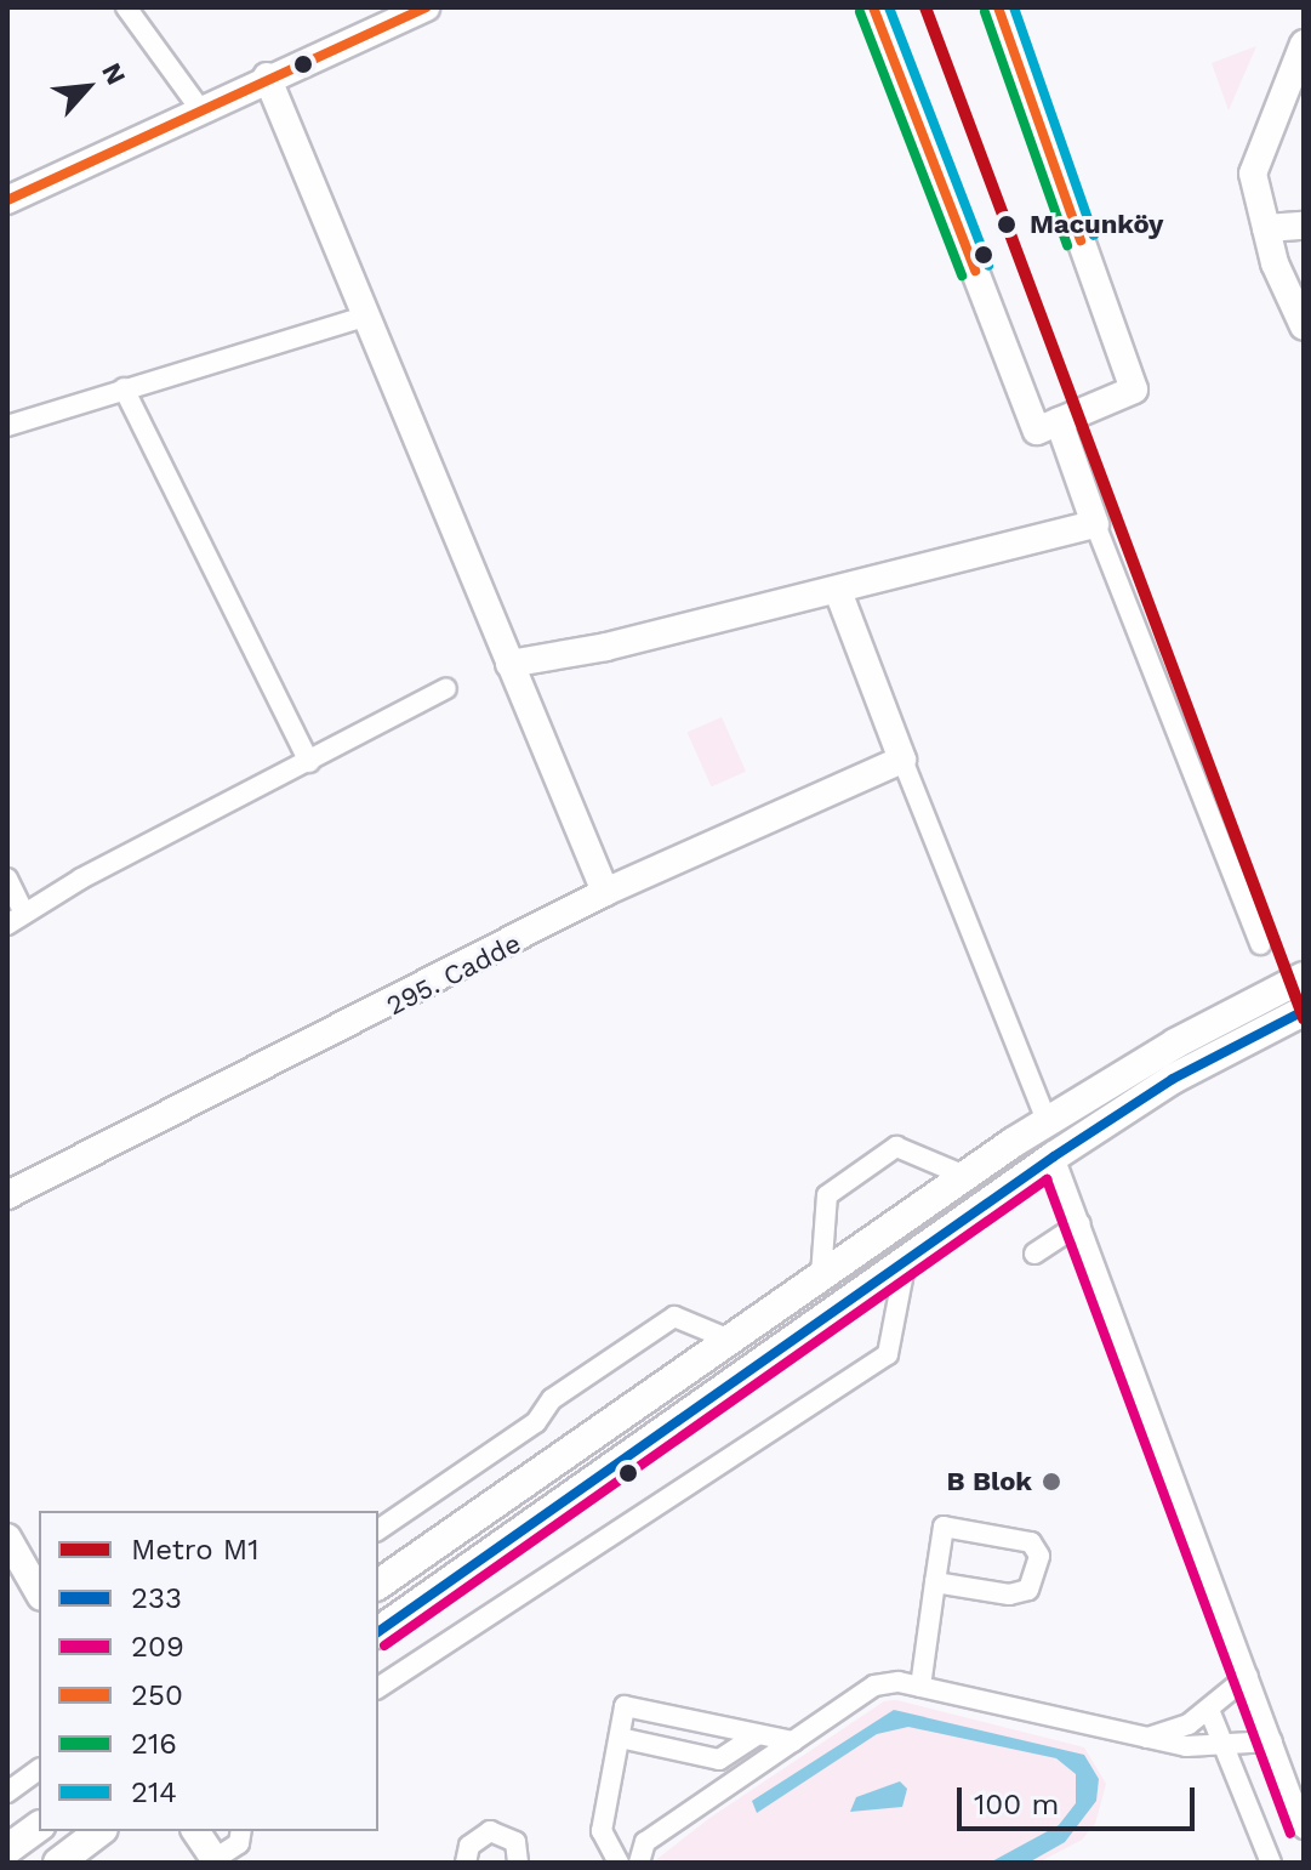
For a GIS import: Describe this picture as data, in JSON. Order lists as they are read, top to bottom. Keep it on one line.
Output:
{"streets":{"street":["295. Cadde"]},"places":["Macunköy","B Blok"],"lines":["metro line M1","transit line 250","transit line 214","transit line 216","transit line 233","transit line 209"],"legend":["Metro M1","233","209","250","216","214"],"scale_bar":"100 m","north":"top right"}
